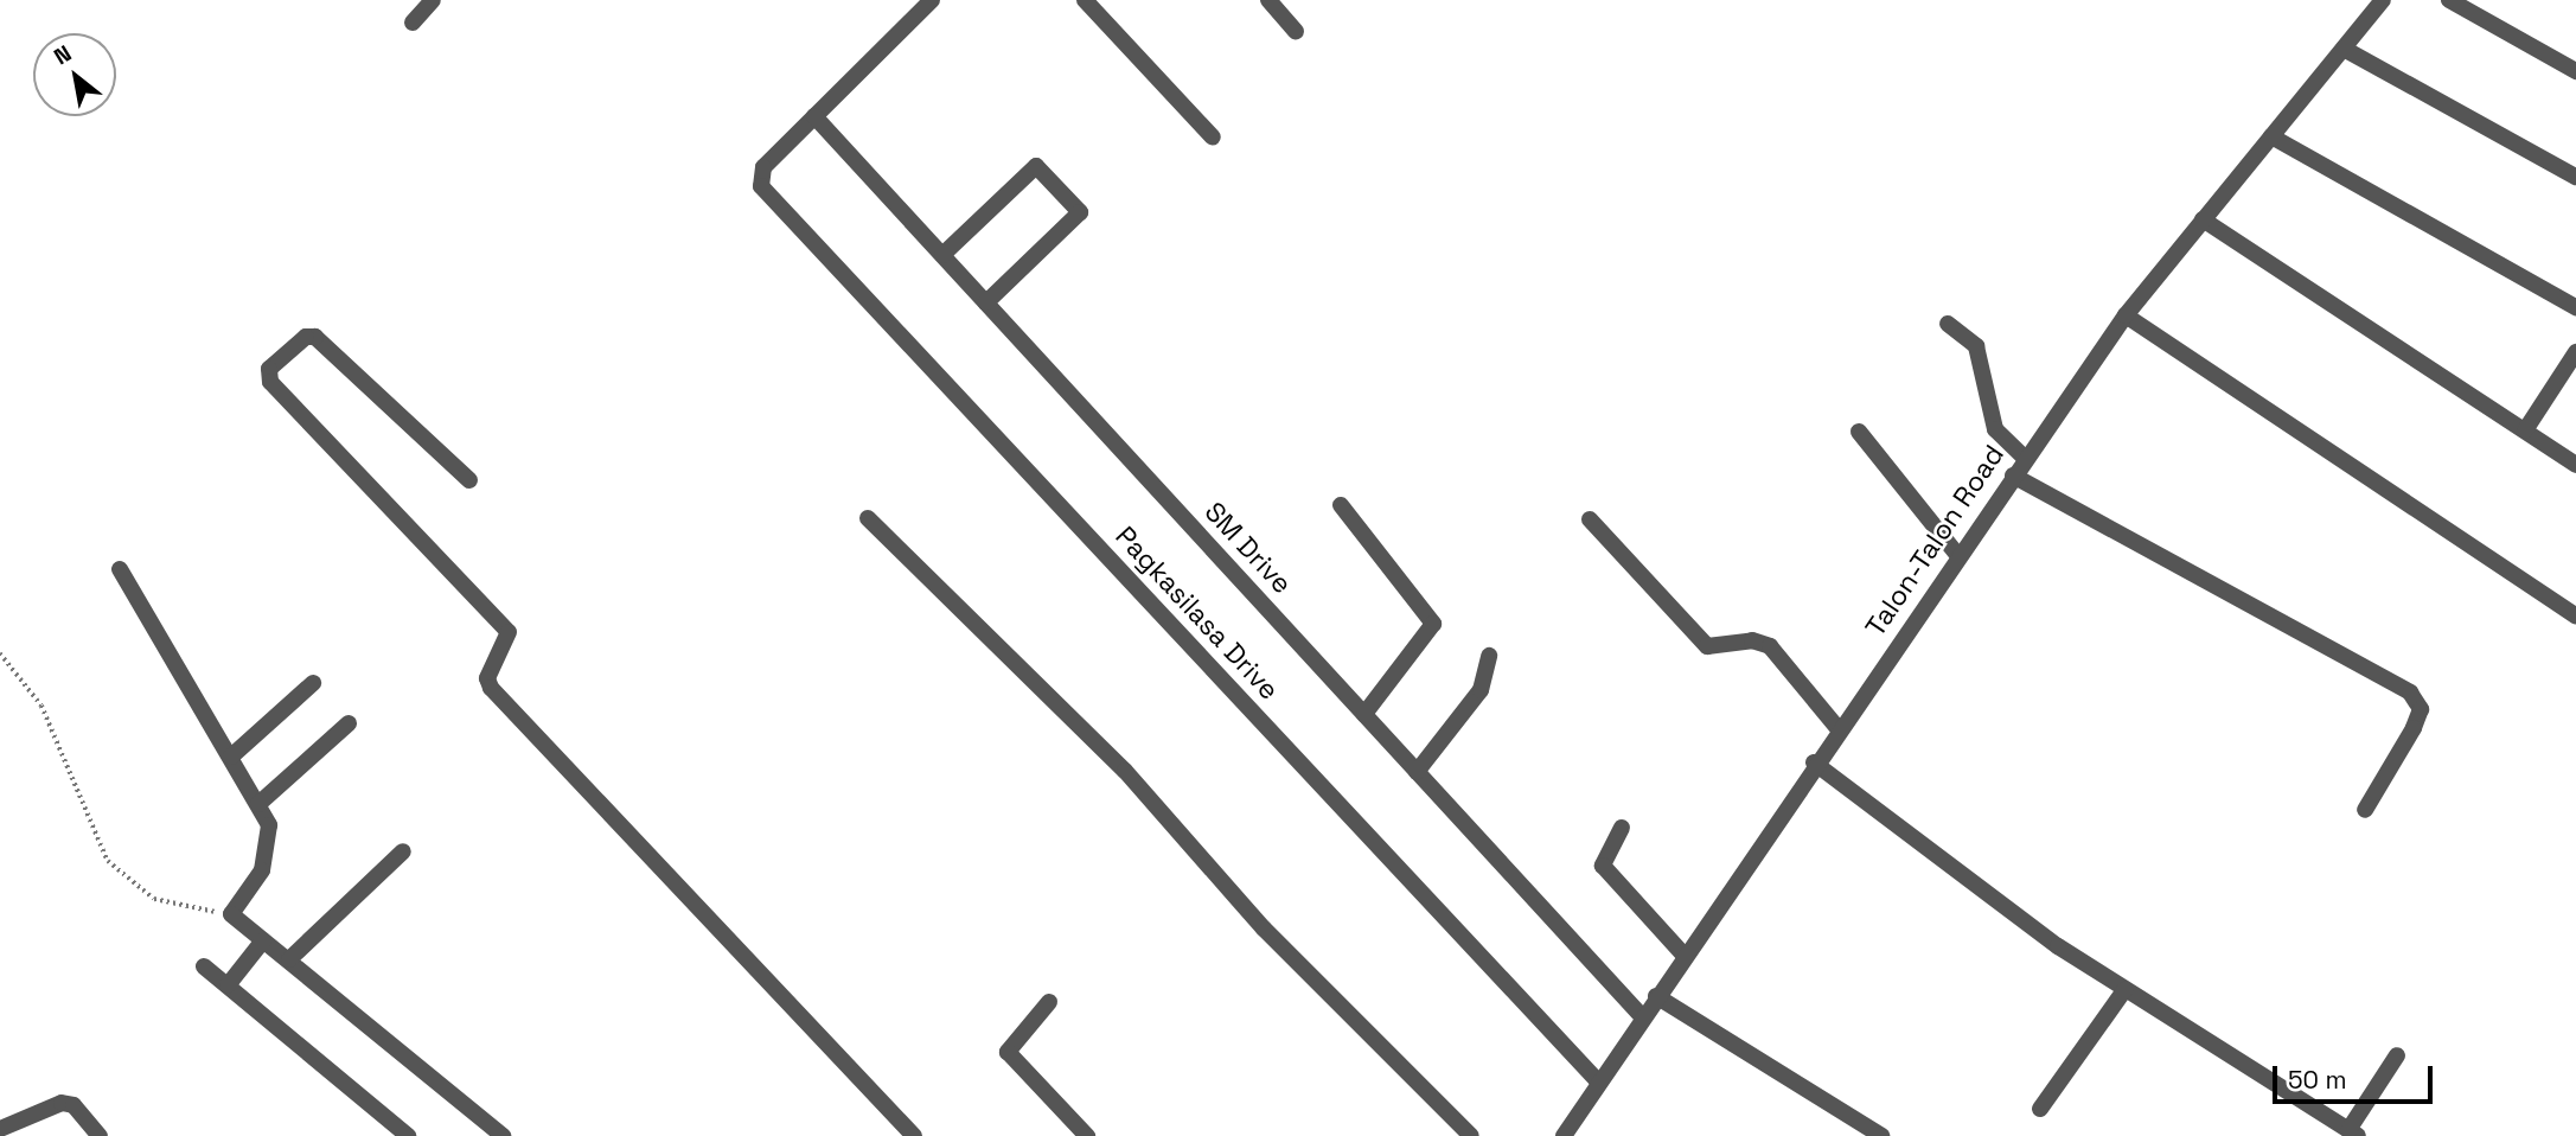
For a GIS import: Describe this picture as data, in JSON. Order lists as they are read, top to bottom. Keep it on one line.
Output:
{"streets":{"street":["Talon-Talon Road","SM Drive","Pagkasilasa Drive"]},"crossings":[["Talon-Talon Road","SM Drive"],["Talon-Talon Road","Pagkasilasa Drive"],["SM Drive","Pagkasilasa Drive"]],"scale_bar":"50 m","north":"top left"}
